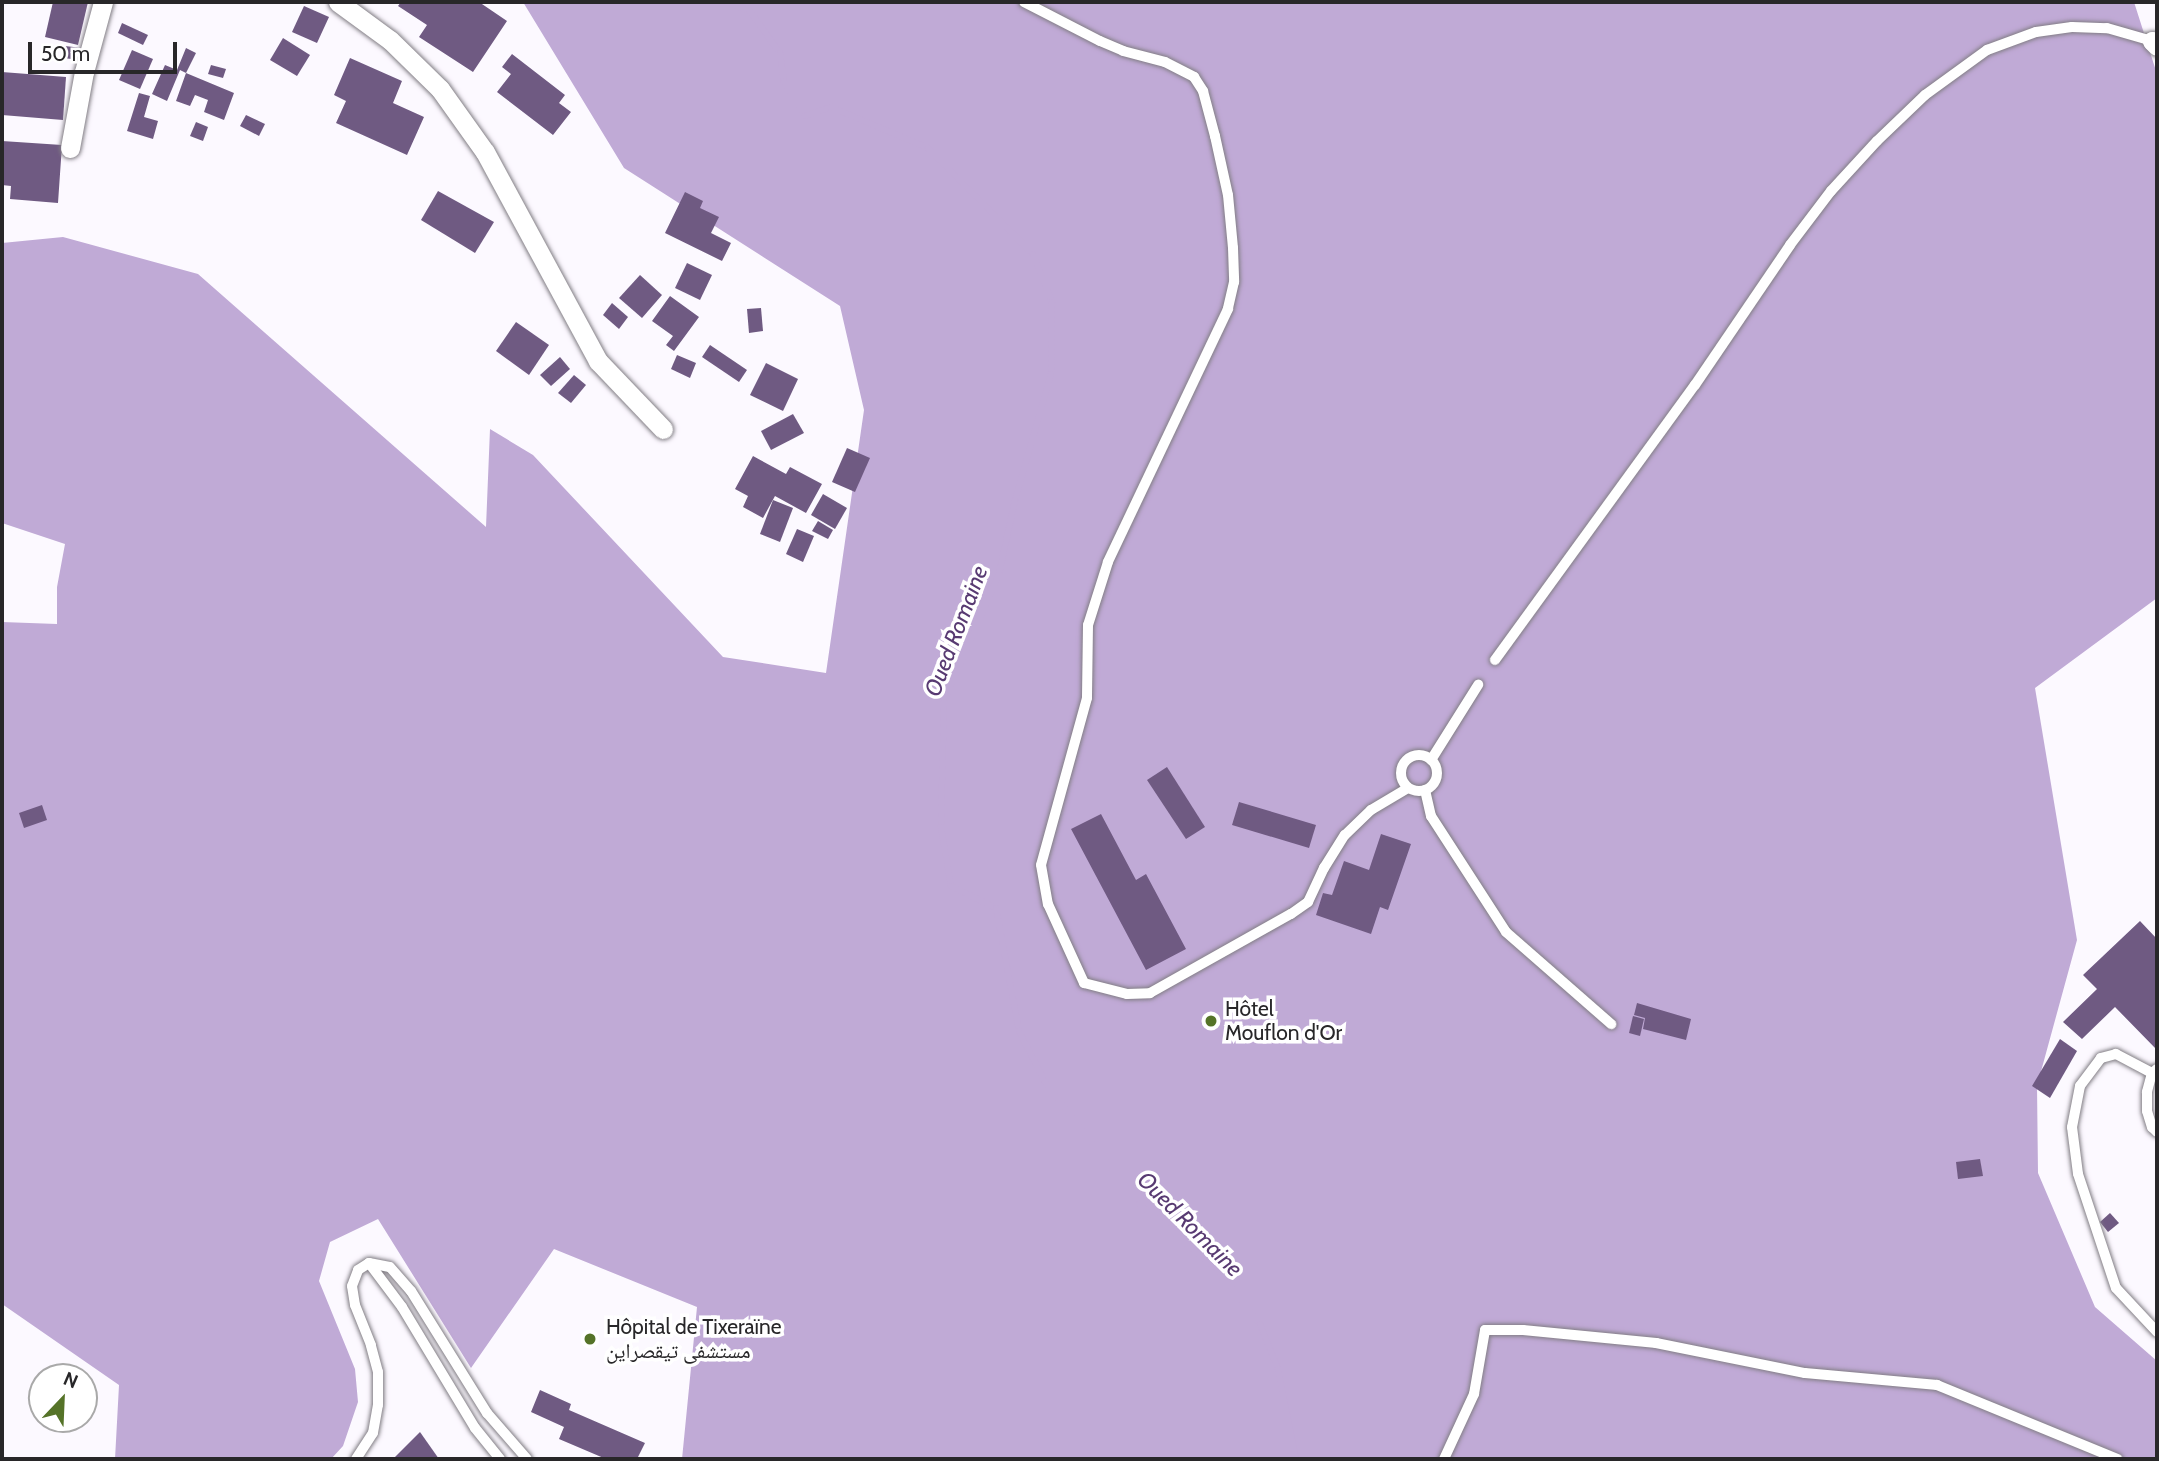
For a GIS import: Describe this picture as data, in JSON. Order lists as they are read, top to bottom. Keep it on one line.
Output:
{"water":["Oued Romaine"],"places":["Hôtel Mouflon d'Or","Hôpital de Tixeraïne مستشفى تيقصراين"],"scale_bar":"50 m","north":"top right"}
